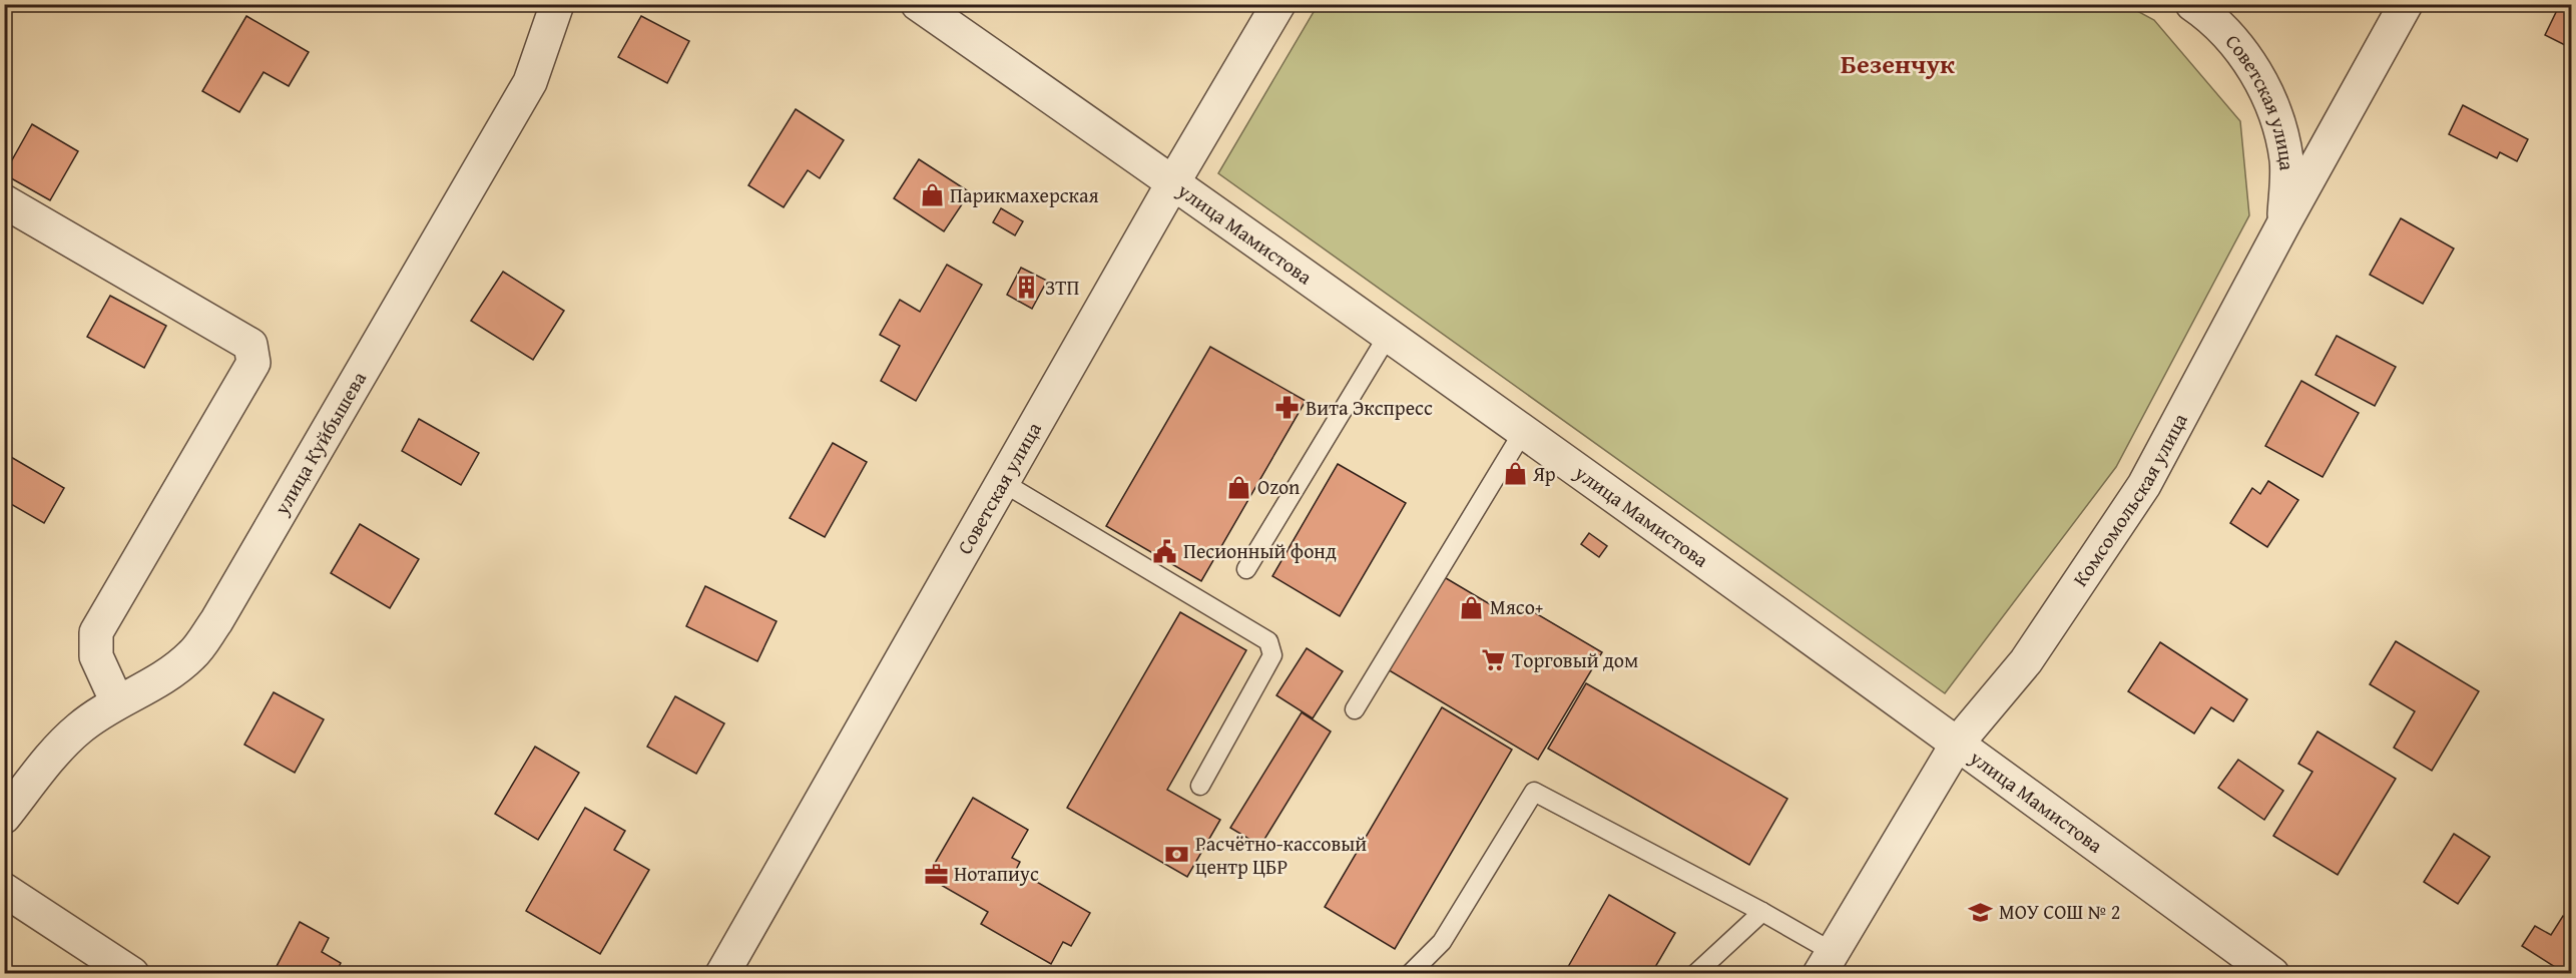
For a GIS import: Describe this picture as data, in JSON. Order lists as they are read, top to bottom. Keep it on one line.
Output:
{"streets":{"street":["Советская улица","улица Мамистова","улица Куйбышева","Комсомольская улица"]},"crossings":[["Советская улица","улица Мамистова"],["Советская улица","Комсомольская улица"],["улица Мамистова","Комсомольская улица"]],"districts":["Безенчук"],"places":{"shop":["Парикмахерская","Яр","Ozon","Мясо+"],"building":["ЗТП"],"pharmacy":["Вита Экспресс"],"public building":["Песионный фонд"],"supermarket":["Торговый дом"],"bank":["Расчётно-кассовый центр ЦБР"],"office":["Нотапиус"],"school or university":["МОУ СОШ № 2"]}}
